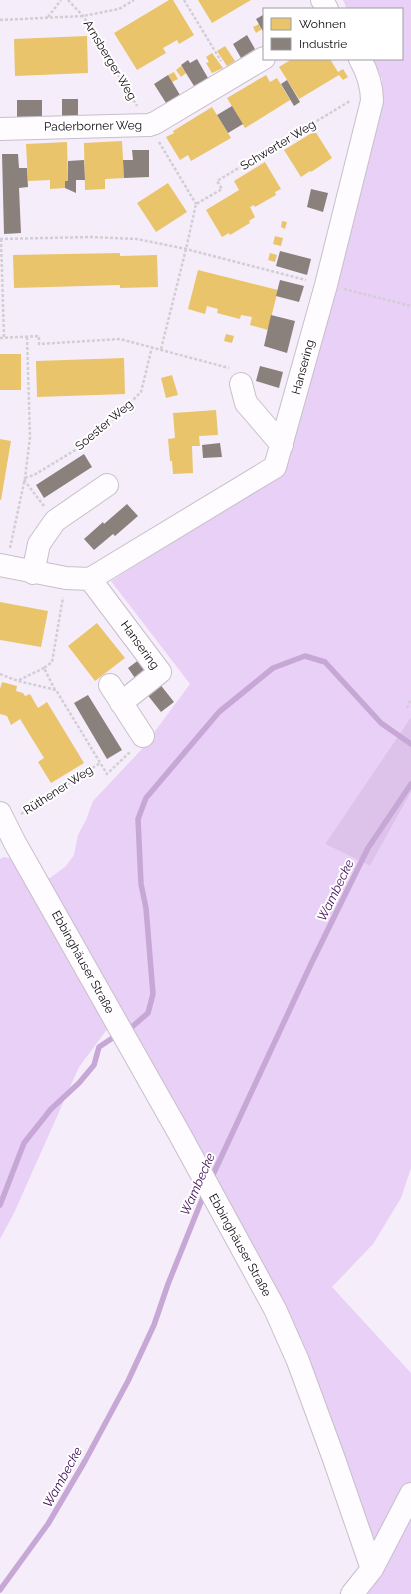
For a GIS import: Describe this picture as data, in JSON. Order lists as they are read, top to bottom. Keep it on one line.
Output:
{"streets":{"street":["Paderborner Weg","Hansering","Ebbinghäuser Straße"],"path":["Arnsberger Weg","Schwerter Weg","Soester Weg","Rüthener Weg"]},"crossings":[["Arnsberger Weg","Paderborner Weg"],["Schwerter Weg","Hansering"],["Rüthener Weg","Ebbinghäuser Straße"]],"water":["Wambecke"],"legend":["Wohnen","Industrie"]}
